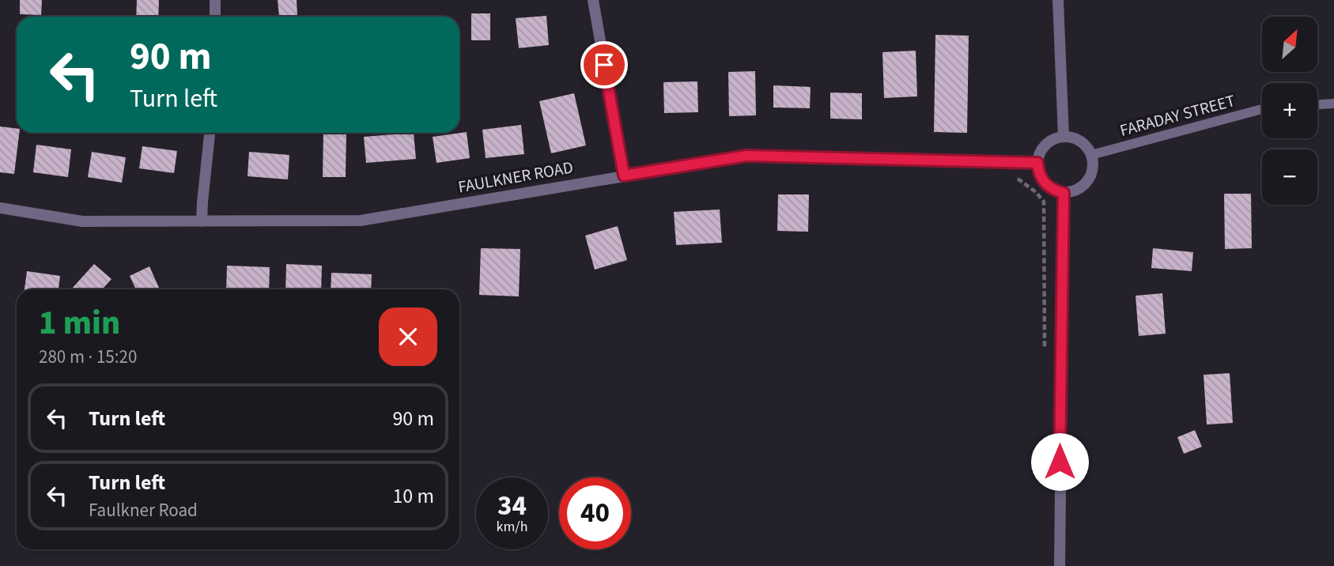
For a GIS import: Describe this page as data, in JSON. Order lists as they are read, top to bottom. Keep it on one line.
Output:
{"streets":{"street":["FAULKNER ROAD"],"lane":["FARADAY STREET"]},"crossings":[["FARADAY STREET","FAULKNER ROAD"]],"north":"top right","page":{"map_buttons":["+","−"],"turn":["90 m","Turn left"],"heading":["1 min","280 m · 15:20"],"list":[{"name":"Turn left","value":"90 m"},{"name":"Turn left","note":"Faulkner Road","value":"10 m"}],"speed":"34 km/h","limit":"40"}}
